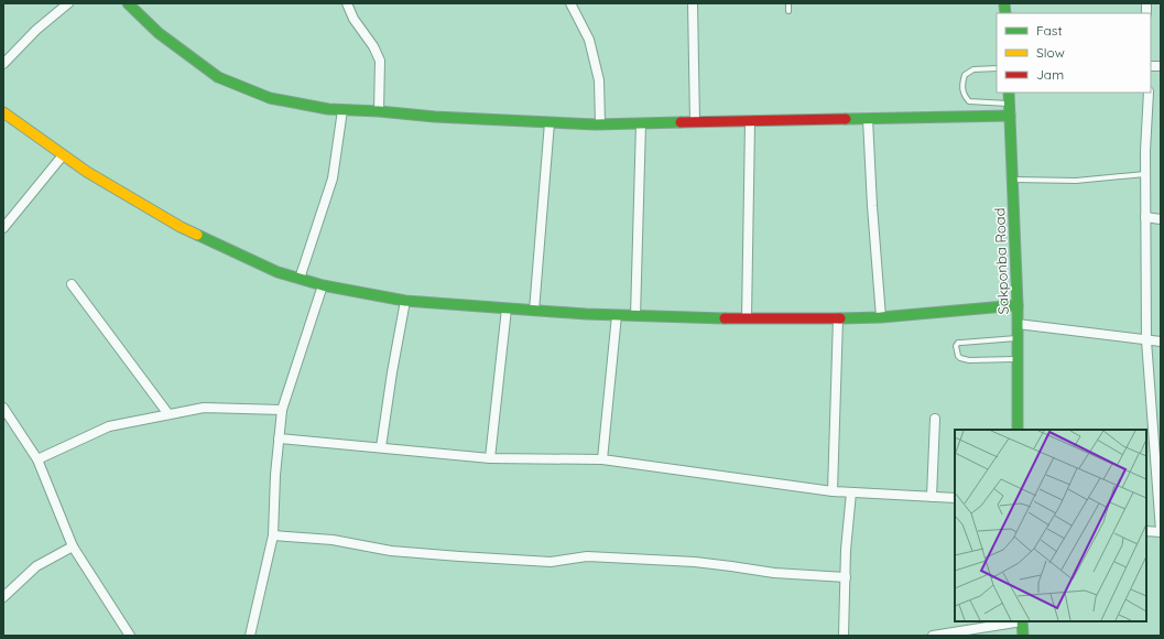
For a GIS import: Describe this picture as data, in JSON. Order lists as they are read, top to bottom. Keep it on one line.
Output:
{"streets":{"street":["Sakponba Road"]},"legend":["Fast","Slow","Jam"]}
